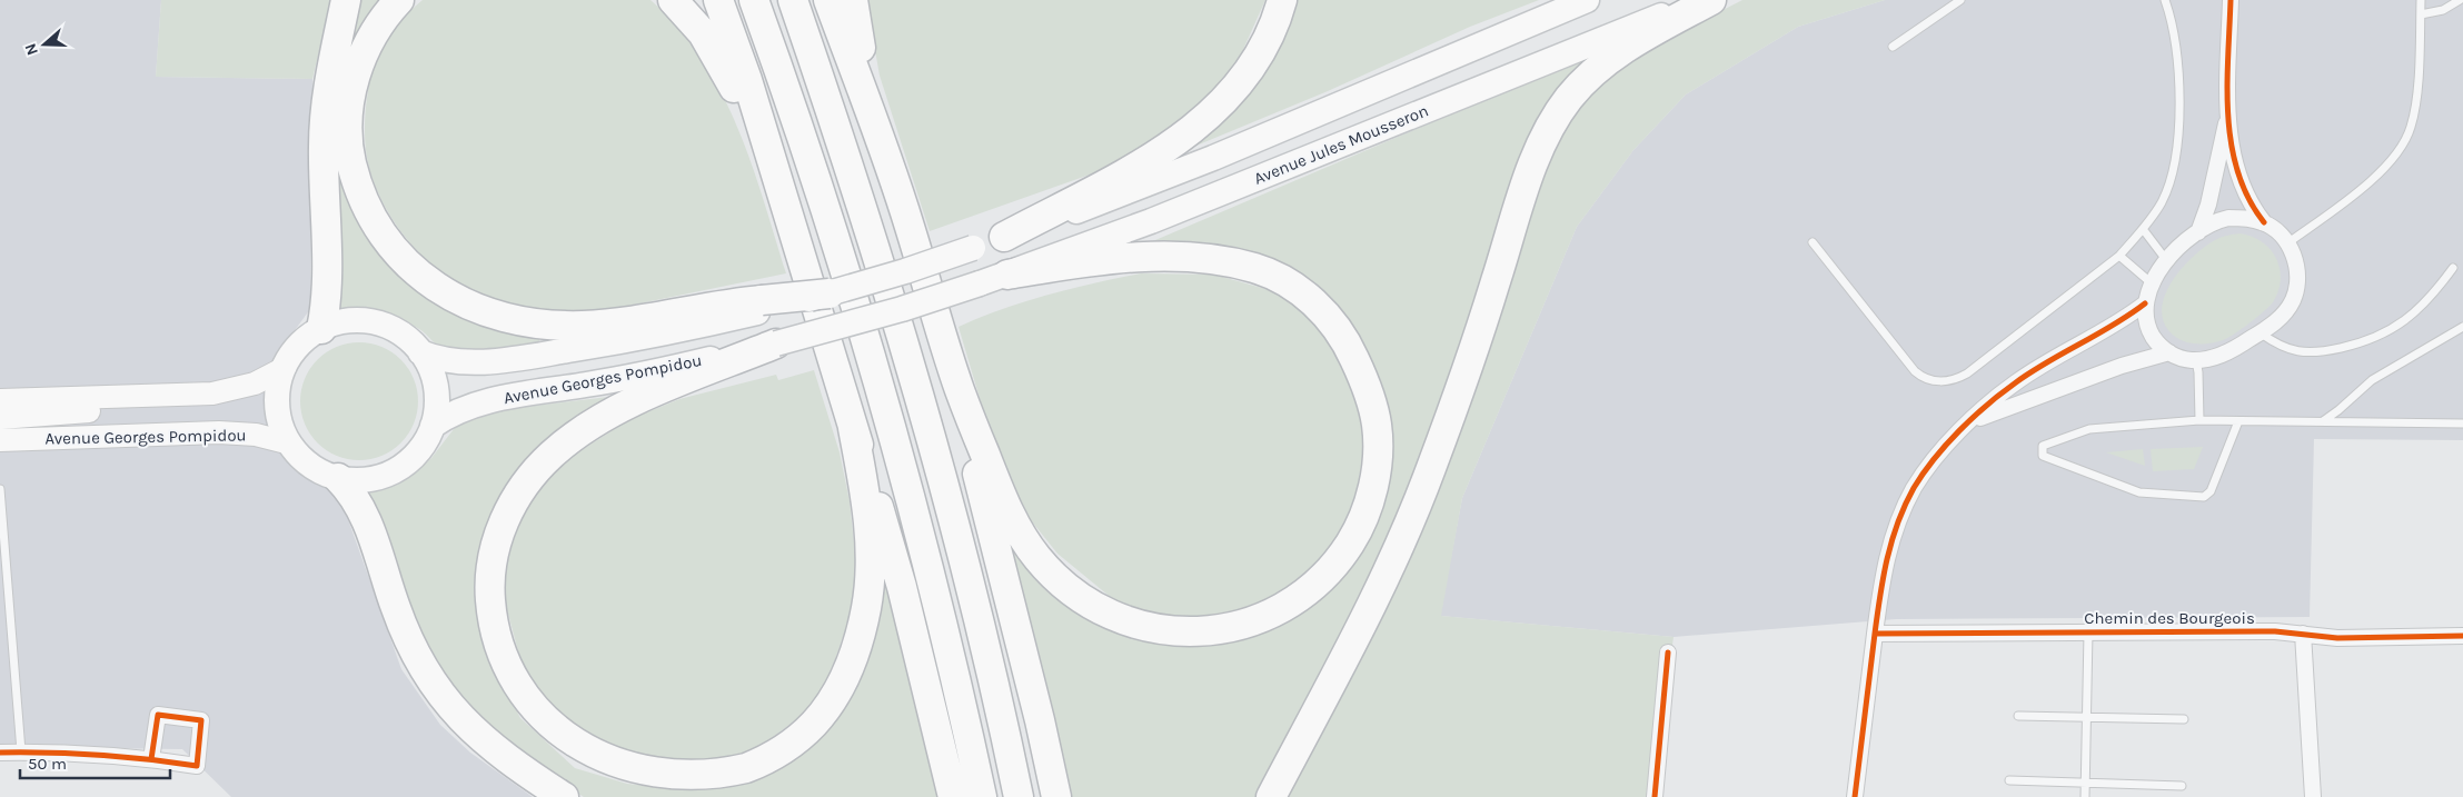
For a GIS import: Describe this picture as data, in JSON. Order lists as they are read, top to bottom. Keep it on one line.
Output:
{"streets":{"main road":["Avenue Jules Mousseron","Avenue Georges Pompidou"],"street":["Chemin des Bourgeois"]},"crossings":[["Avenue Jules Mousseron","Avenue Georges Pompidou"]],"scale_bar":"50 m","north":"left"}
